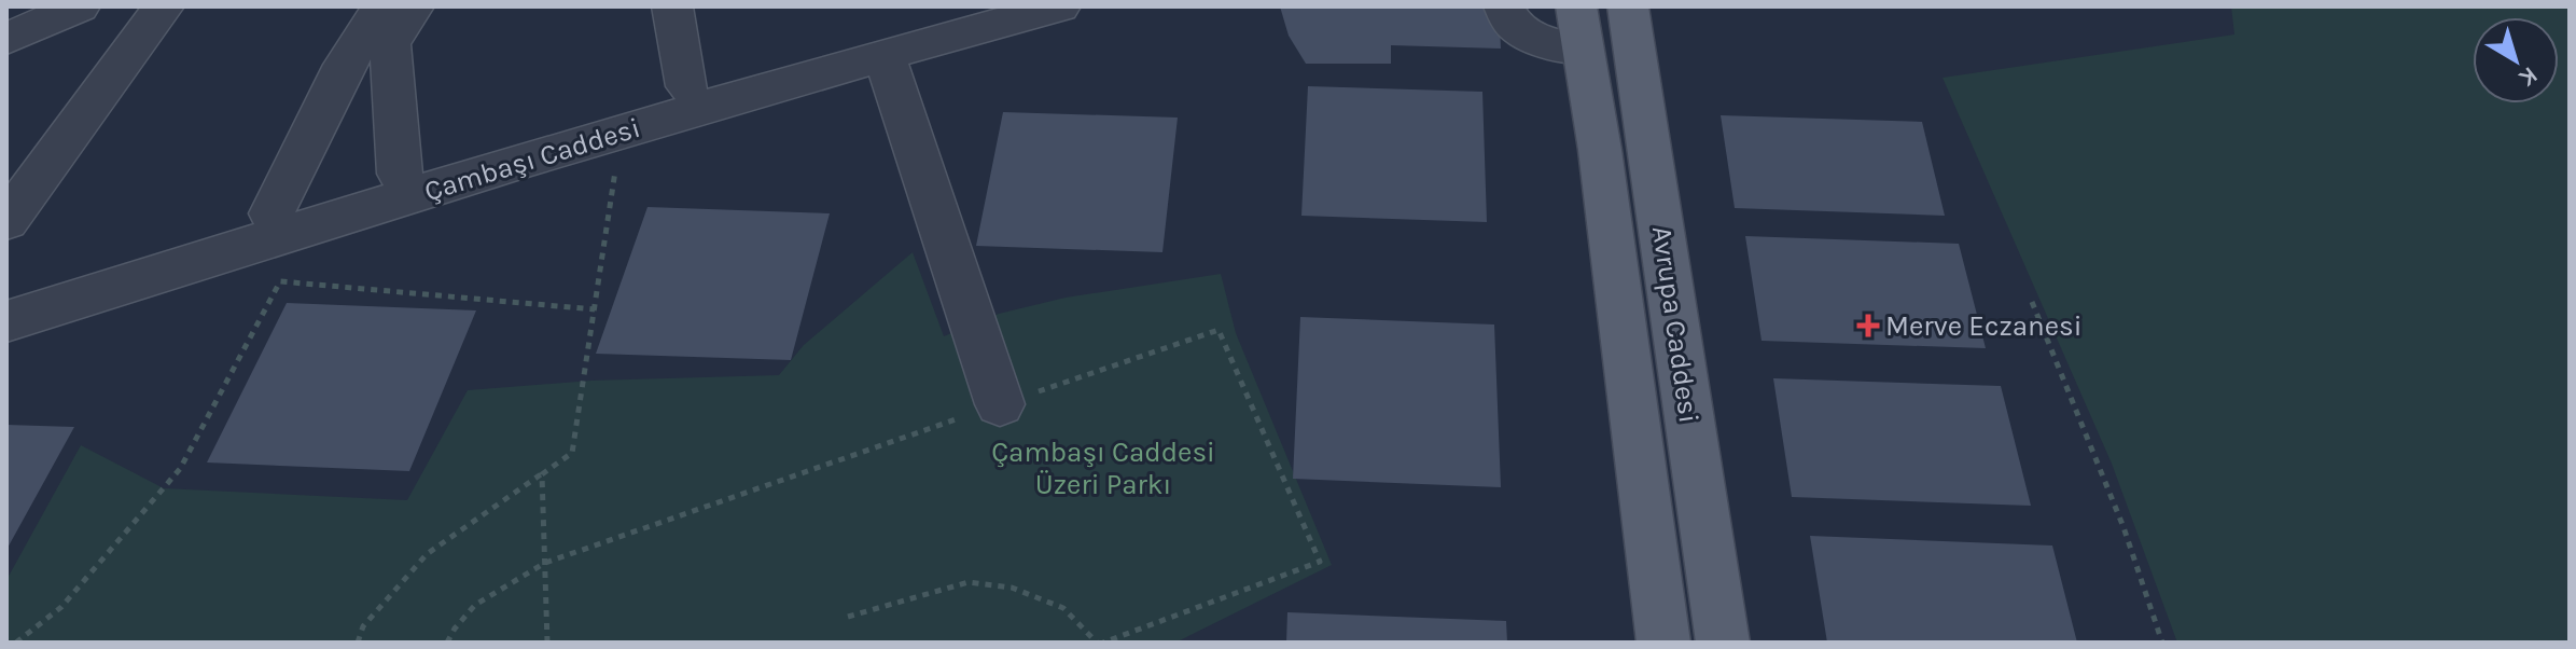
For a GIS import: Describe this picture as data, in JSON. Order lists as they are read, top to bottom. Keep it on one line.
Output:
{"streets":{"main road":["Avrupa Caddesi"],"street":["Çambaşı Caddesi"]},"parks":["Çambaşı Caddesi Üzeri Parkı"],"places":{"health":["Merve Eczanesi"]},"north":"bottom right"}
